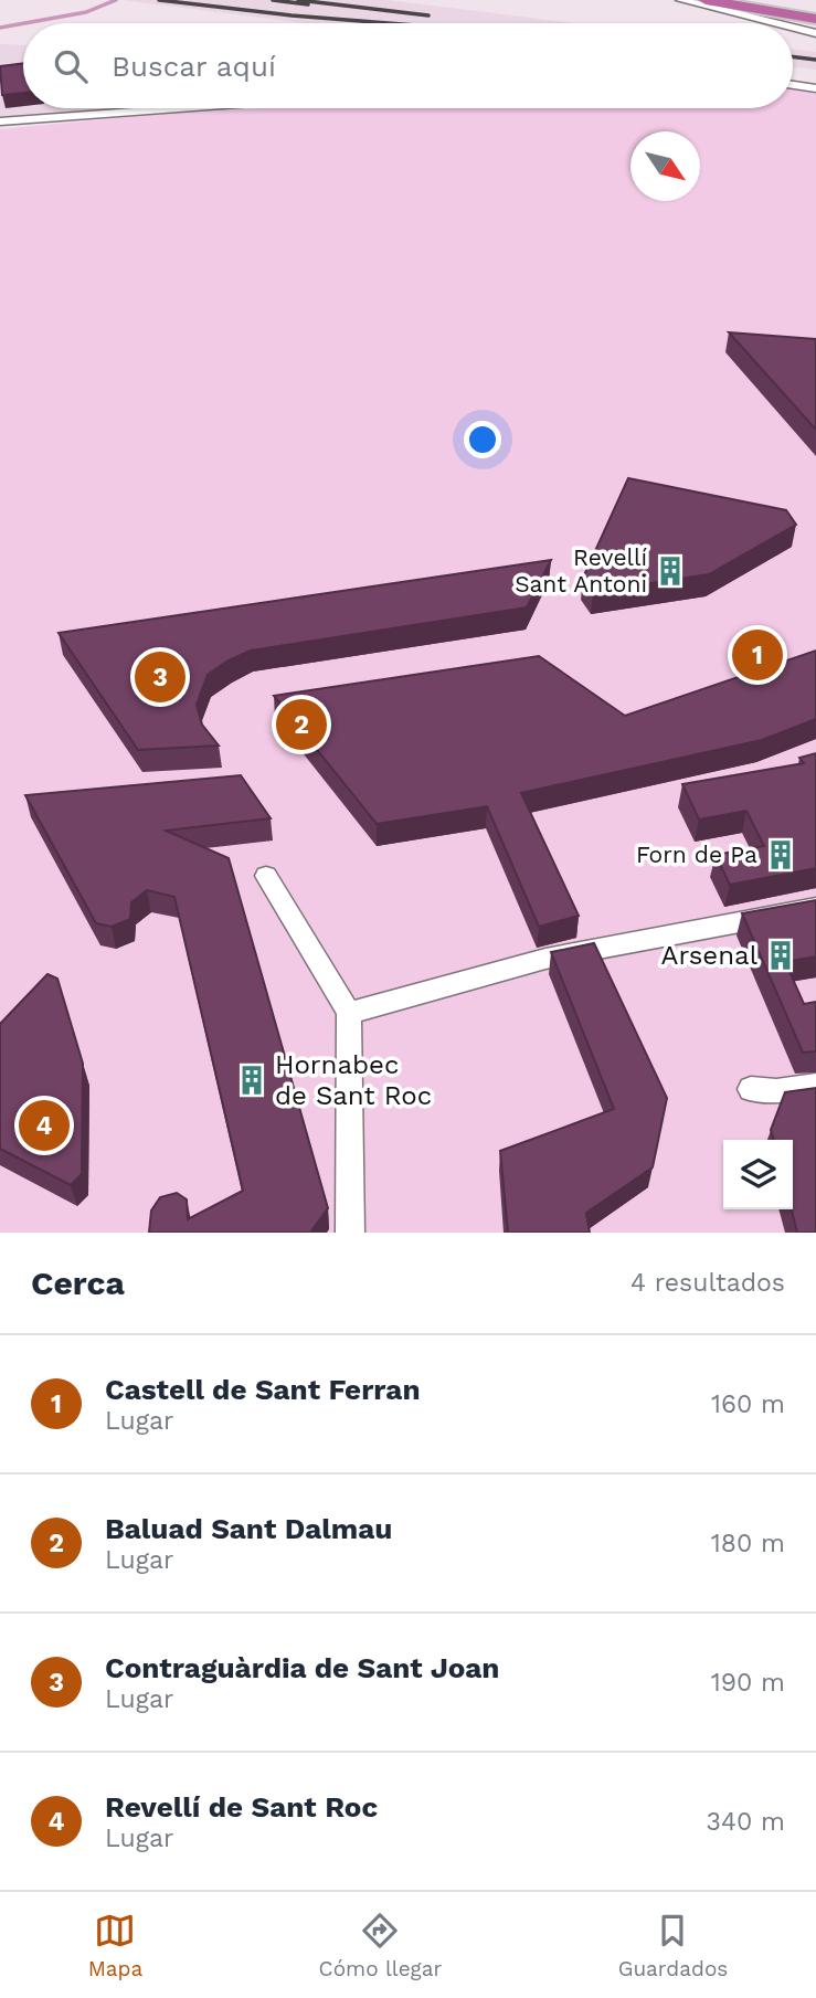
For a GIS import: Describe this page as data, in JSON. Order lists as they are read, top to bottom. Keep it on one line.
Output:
{"places":{"building":["Revellí Sant Antoni","Forn de Pa","Arsenal","Hornabec de Sant Roc"]},"north":"bottom right","page":{"search":"Buscar aquí","pins":["1","3","2","4"],"heading":["Cerca","4 resultados"],"list":[{"mark":"1","name":"Castell de Sant Ferran","note":"Lugar","value":"160 m"},{"mark":"2","name":"Baluad Sant Dalmau","note":"Lugar","value":"180 m"},{"mark":"3","name":"Contraguàrdia de Sant Joan","note":"Lugar","value":"190 m"},{"mark":"4","name":"Revellí de Sant Roc","note":"Lugar","value":"340 m"}],"nav":["Mapa","Cómo llegar","Guardados"]}}
